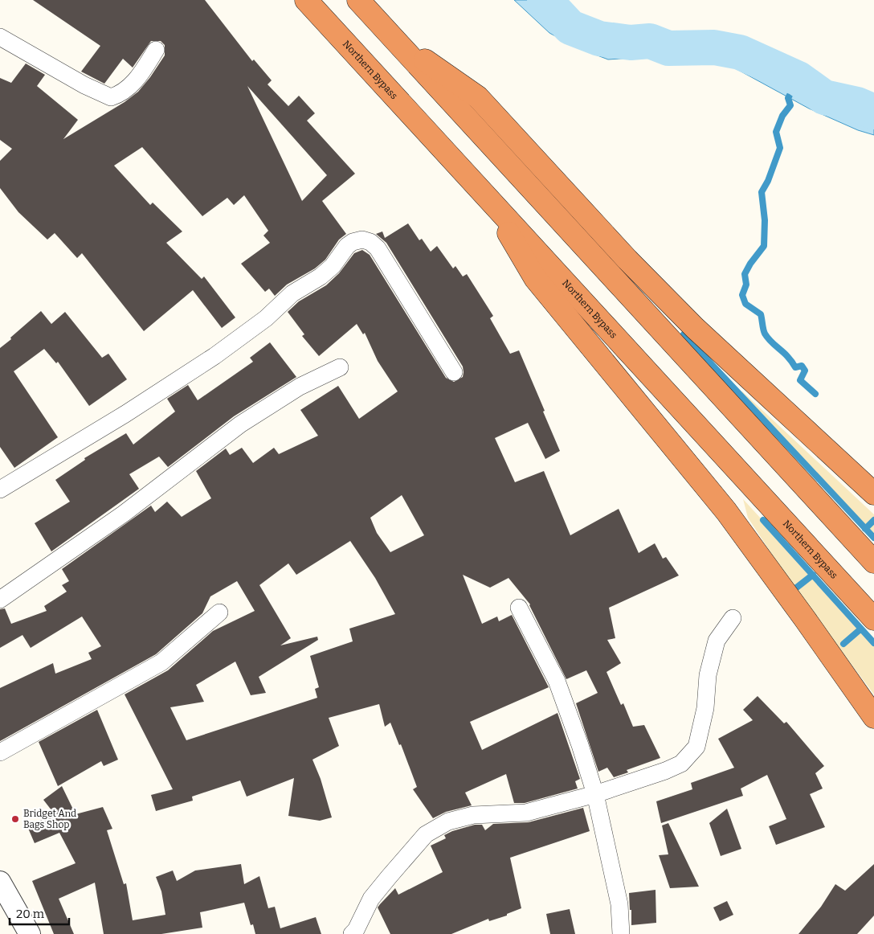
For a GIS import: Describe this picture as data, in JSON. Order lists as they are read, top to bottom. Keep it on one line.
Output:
{"streets":{"highway":["Northern Bypass"]},"places":["Bridget And Bags Shop"],"scale_bar":"20 m"}
